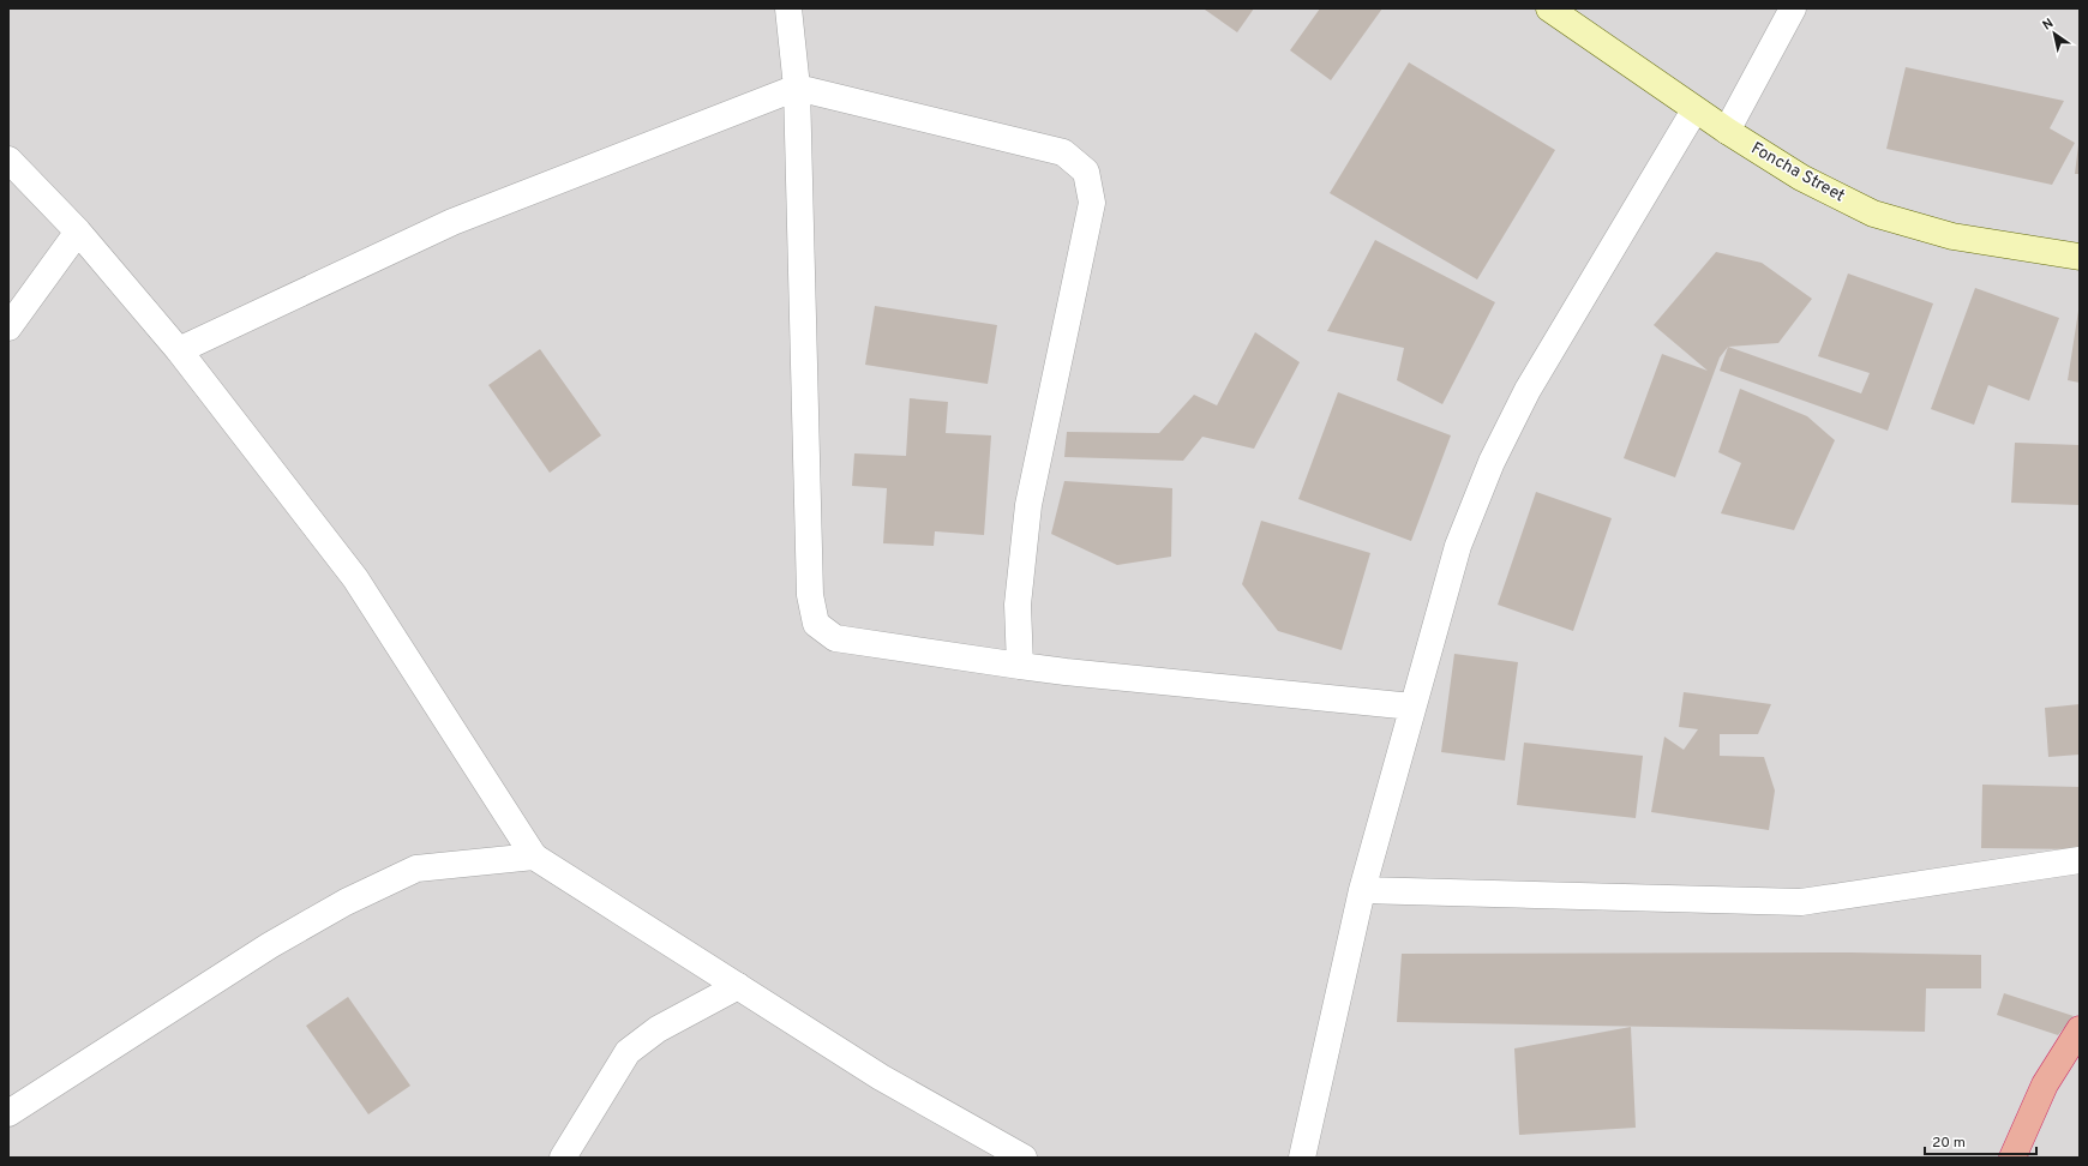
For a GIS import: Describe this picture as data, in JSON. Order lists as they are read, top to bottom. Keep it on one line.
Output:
{"streets":{"main road":["Foncha Street"]},"scale_bar":"20 m","north":"top left"}
